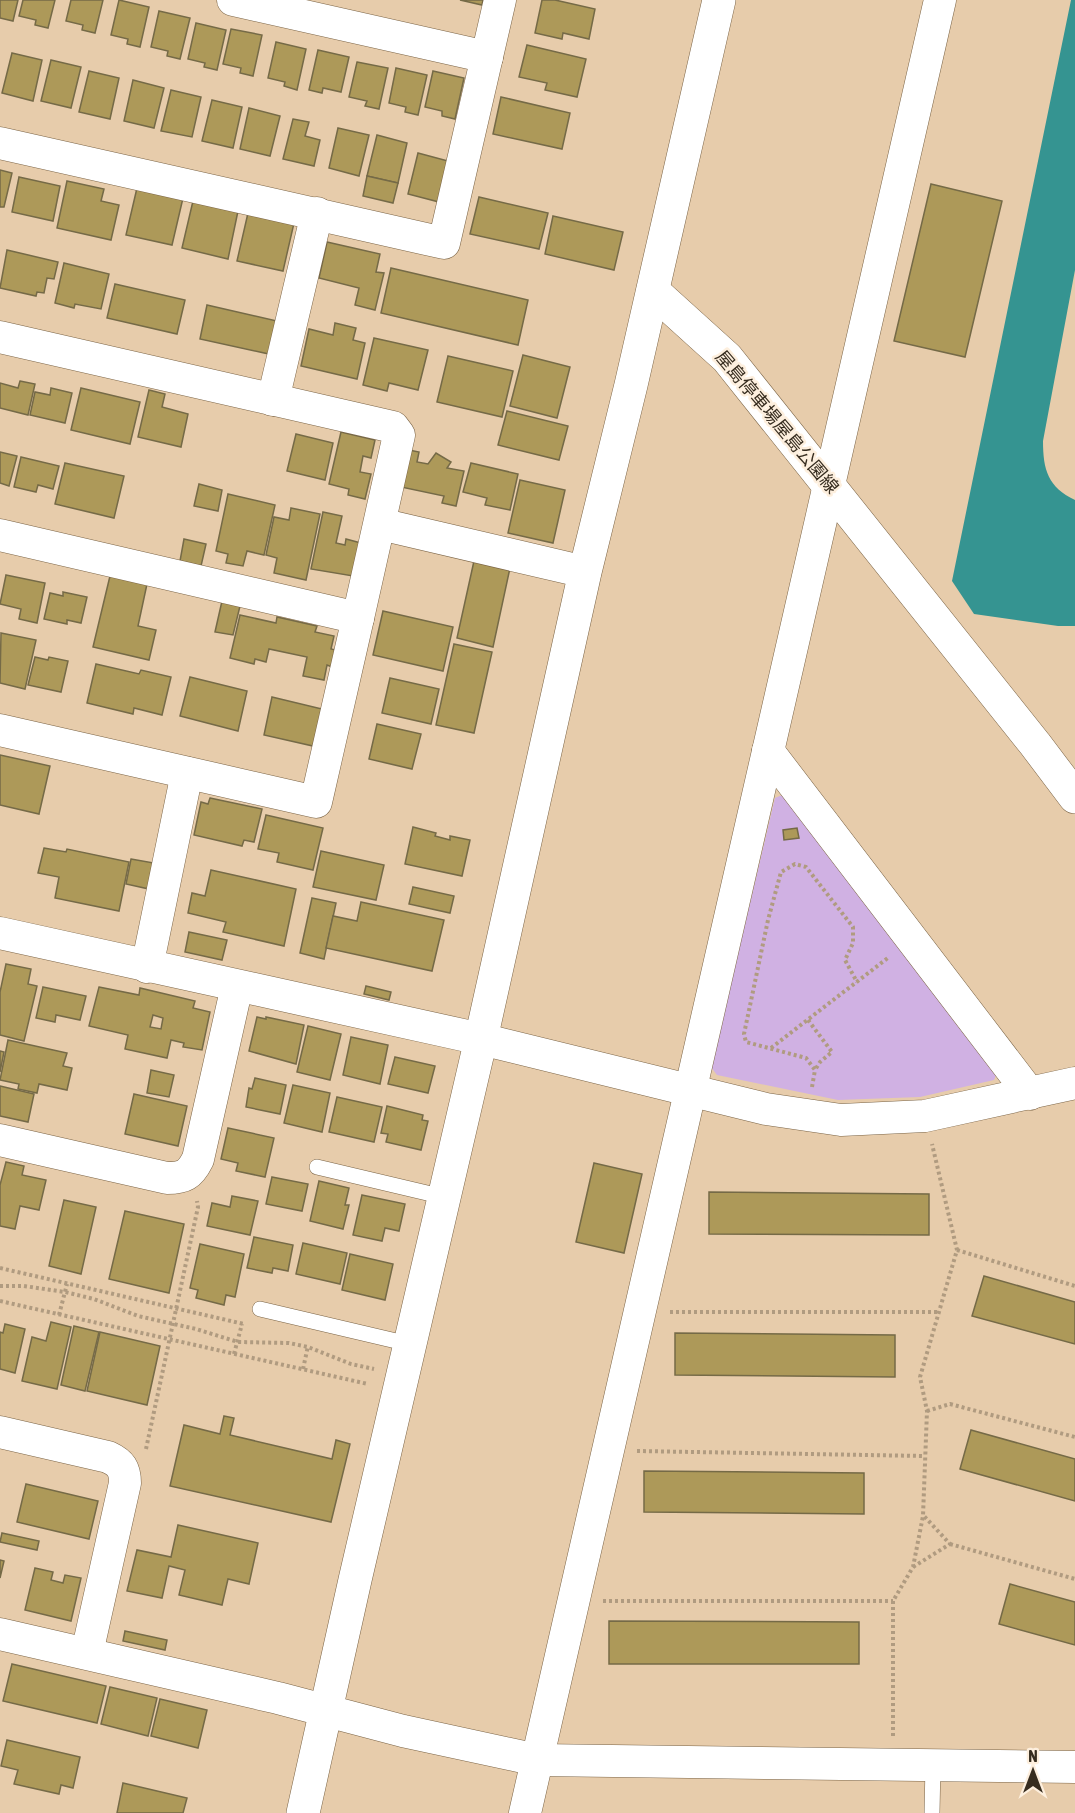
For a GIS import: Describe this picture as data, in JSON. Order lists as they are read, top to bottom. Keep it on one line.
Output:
{"streets":{"street":["屋島停車場屋島公園線"]},"north":"top"}
